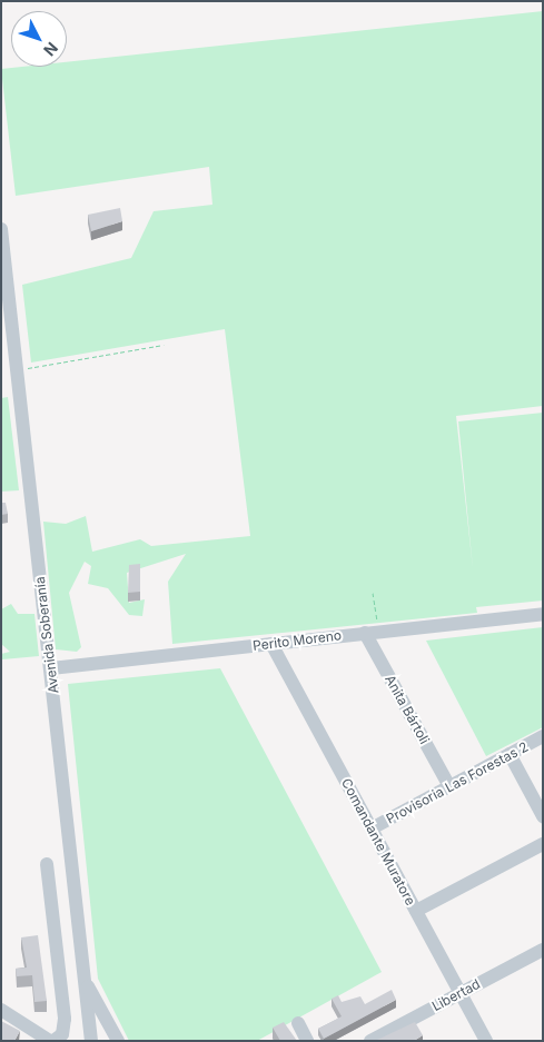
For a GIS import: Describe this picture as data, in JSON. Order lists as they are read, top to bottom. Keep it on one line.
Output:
{"streets":{"street":["Avenida Soberanía","Perito Moreno","Anita Bártoli","Provisoria Las Forestas 2","Comandante Muratore","Libertad"]},"crossings":[["Avenida Soberanía","Perito Moreno"],["Perito Moreno","Anita Bártoli"],["Perito Moreno","Comandante Muratore"],["Anita Bártoli","Provisoria Las Forestas 2"],["Provisoria Las Forestas 2","Comandante Muratore"],["Comandante Muratore","Libertad"]],"north":"bottom right"}
